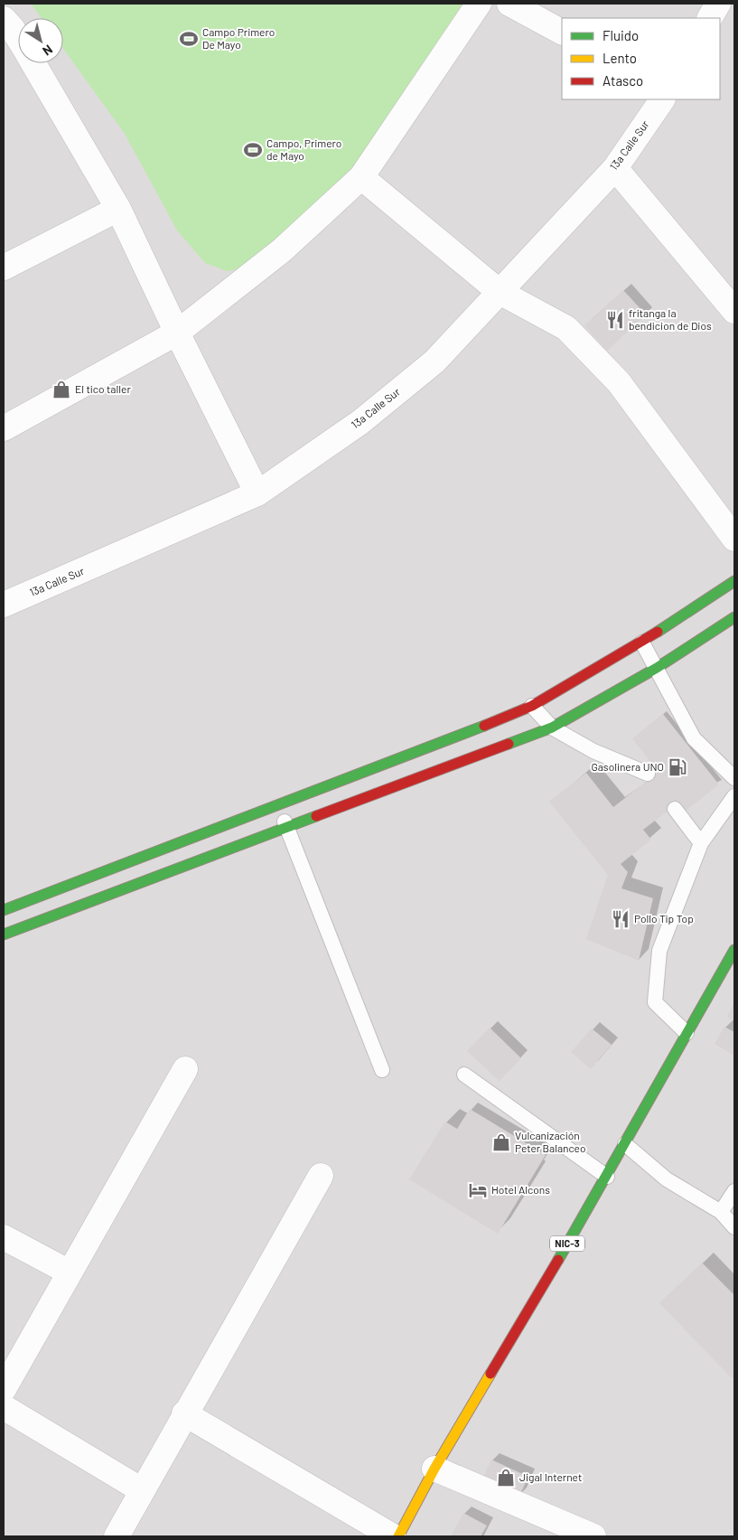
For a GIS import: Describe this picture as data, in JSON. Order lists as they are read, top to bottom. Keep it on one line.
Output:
{"streets":{"street":["13a Calle Sur","NIC-3"]},"places":{"sports":["Campo Primero De Mayo","Campo, Primero de Mayo"],"restaurant":["fritanga la bendicion de Dios","Pollo Tip Top"],"shop":["El tico taller","Vulcanización Peter Balanceo","Jigal Internet"],"fuel station":["Gasolinera UNO"],"hotel":["Hotel Alcons"]},"legend":["Fluido","Lento","Atasco"],"north":"bottom right"}
